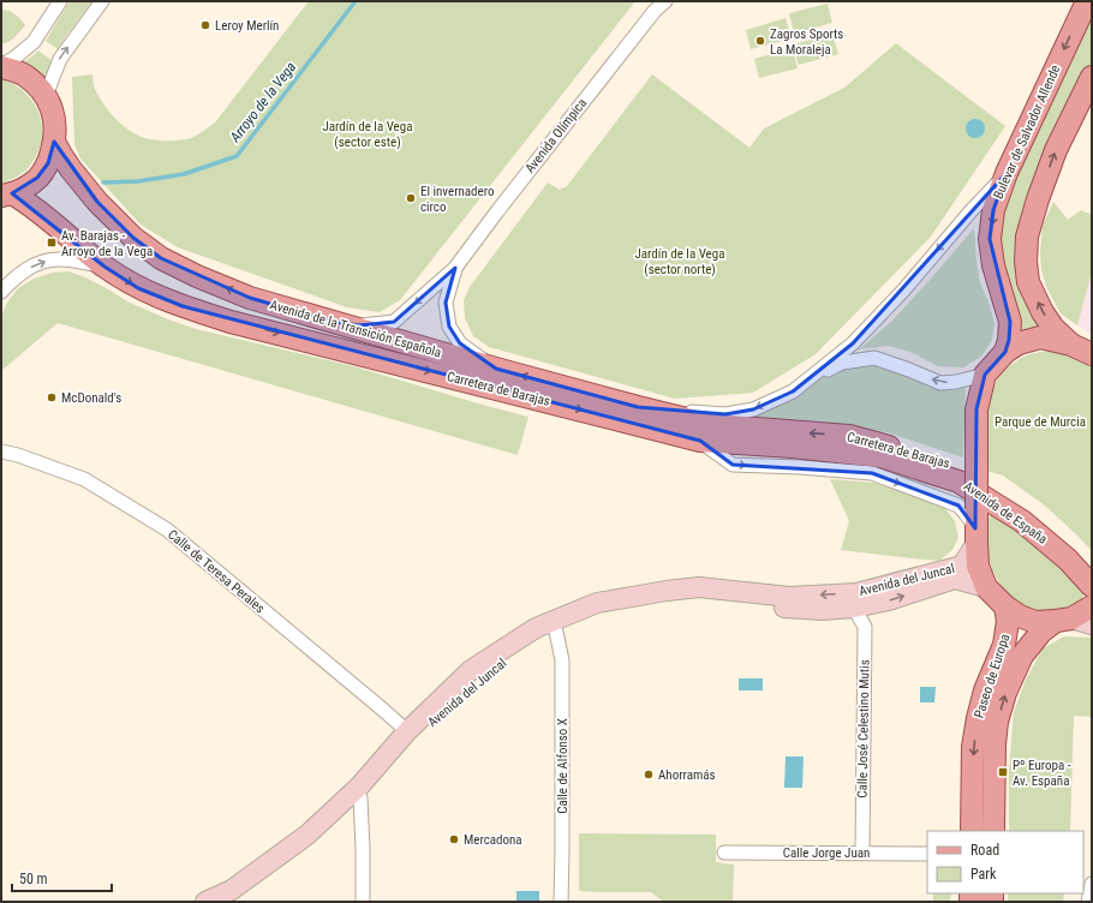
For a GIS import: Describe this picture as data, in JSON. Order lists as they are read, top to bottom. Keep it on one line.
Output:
{"streets":{"main road":["Bulevar de Salvador Allende","Avenida de la Transición Española","Carretera de Barajas","Avenida de España","Paseo de Europa"],"street":["Avenida Olímpica","Calle de Teresa Perales","Avenida del Juncal","Calle José Celestino Mutis","Calle de Alfonso X","Calle Jorge Juan"]},"crossings":[["Avenida Olímpica","Avenida de la Transición Española"],["Avenida de la Transición Española","Carretera de Barajas"],["Carretera de Barajas","Avenida de España"],["Avenida de España","Paseo de Europa"],["Calle de Teresa Perales","Avenida del Juncal"],["Avenida del Juncal","Calle José Celestino Mutis"],["Avenida del Juncal","Calle de Alfonso X"],["Calle José Celestino Mutis","Calle Jorge Juan"]],"one_way":["Bulevar de Salvador Allende","Avenida de la Transición Española"],"water":["Arroyo de la Vega"],"parks":["Jardín de la Vega (sector este)","Jardín de la Vega (sector norte)","Parque de Murcia"],"places":{"other":["Leroy Merlín","Zagros Sports La Moraleja","El invernadero circo","McDonald's","Ahorramás","Mercadona"],"transit":["Av. Barajas - Arroyo de la Vega","Pº Europa - Av. España"]},"legend":["Road","Park"],"scale_bar":"50 m"}
